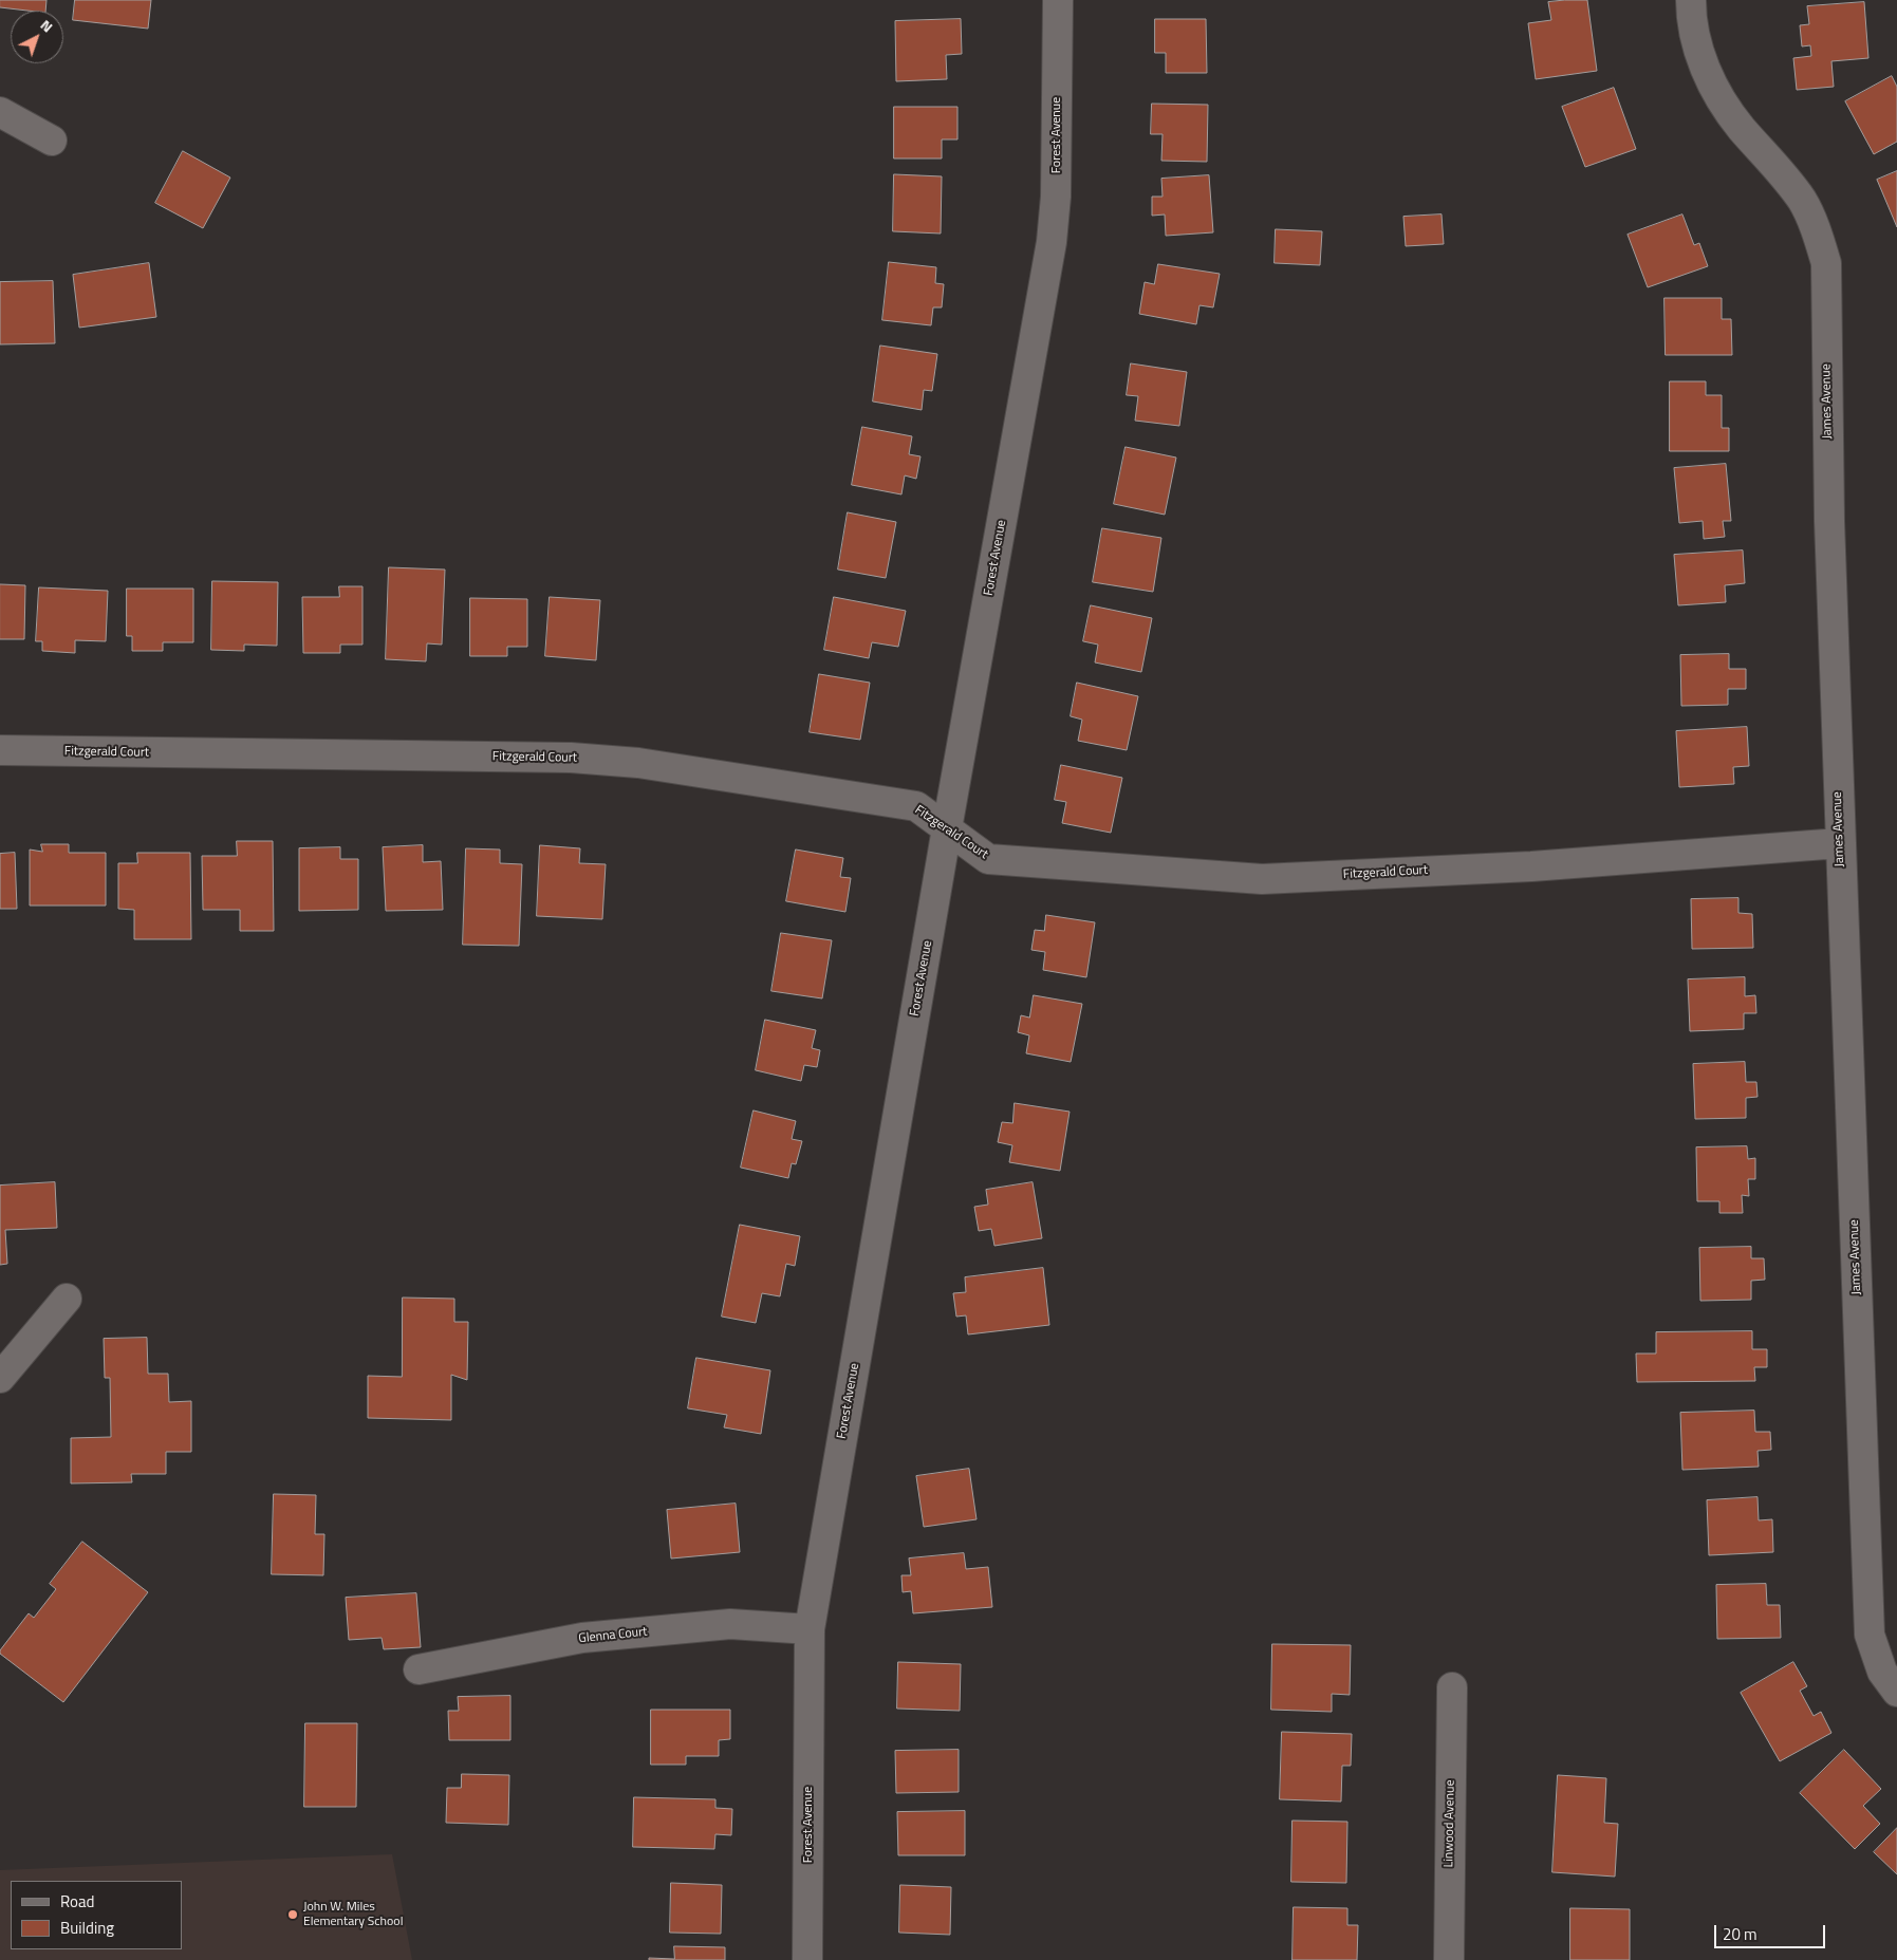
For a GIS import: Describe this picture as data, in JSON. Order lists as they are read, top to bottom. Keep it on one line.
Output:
{"streets":{"street":["Forest Avenue","James Avenue","Fitzgerald Court","Glenna Court","Linwood Avenue"]},"crossings":[["Forest Avenue","Fitzgerald Court"],["Forest Avenue","Glenna Court"],["James Avenue","Fitzgerald Court"]],"places":["John W. Miles Elementary School"],"legend":["Road","Building"],"scale_bar":"20 m","north":"top right"}
